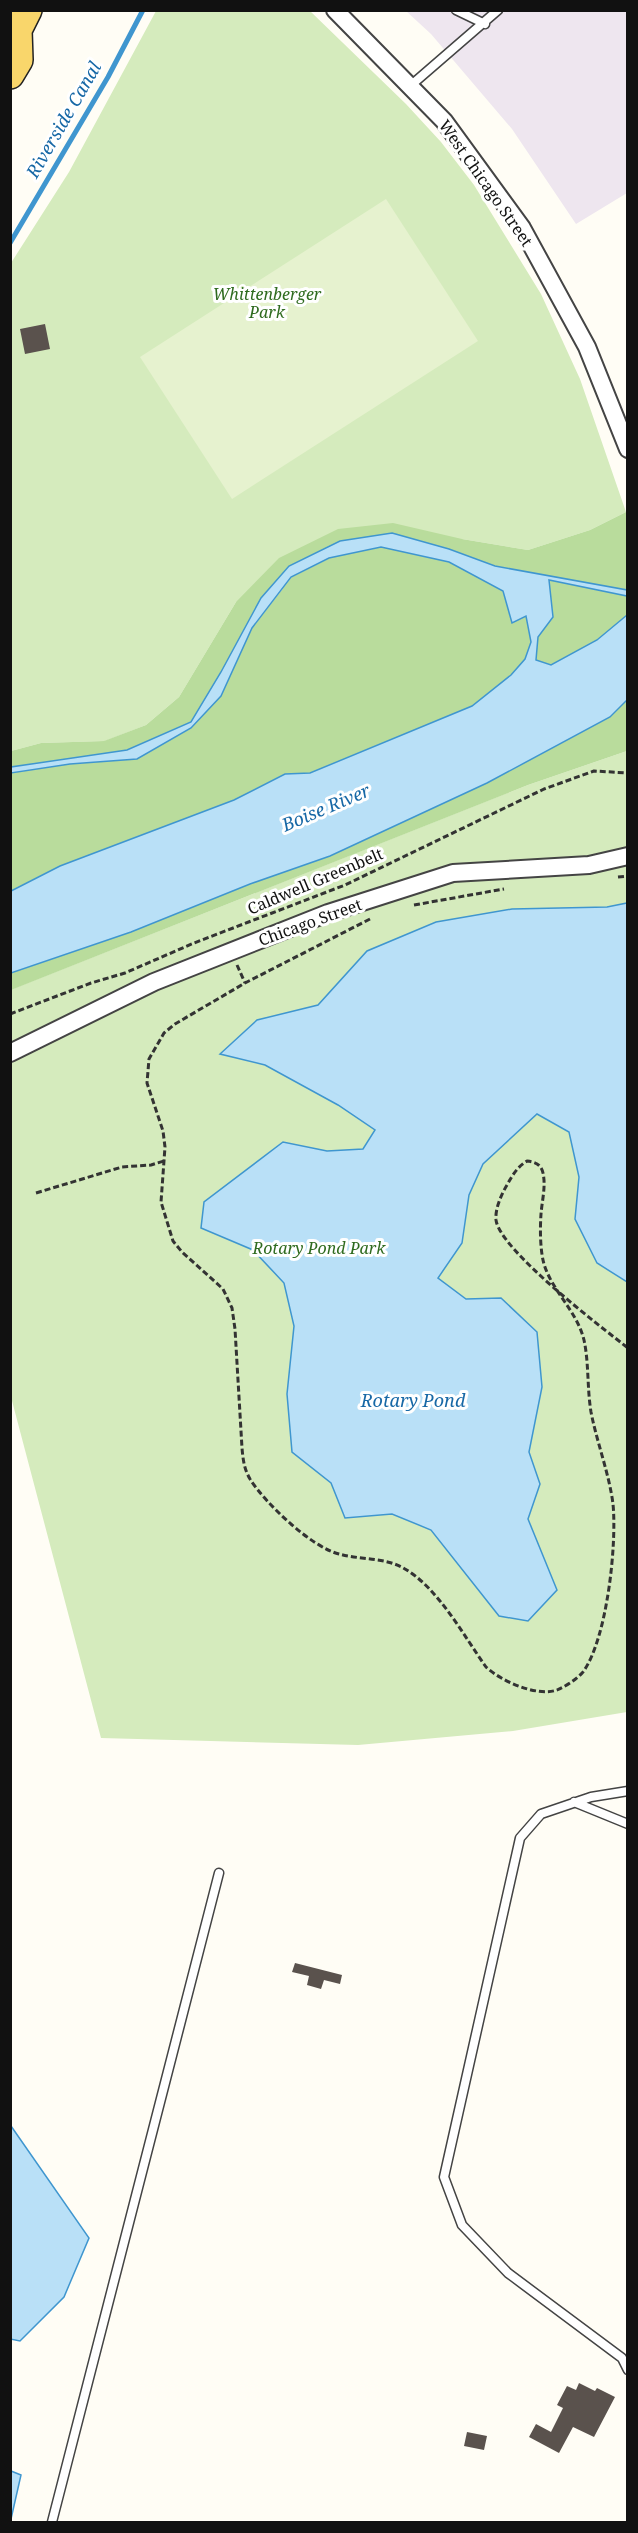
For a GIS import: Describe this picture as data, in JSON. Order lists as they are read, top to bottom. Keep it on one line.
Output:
{"streets":{"street":["West Chicago Street","Chicago Street"],"path":["Caldwell Greenbelt"]},"water":["Riverside Canal","Boise River","Rotary Pond"],"parks":["Whittenberger Park","Rotary Pond Park"]}
